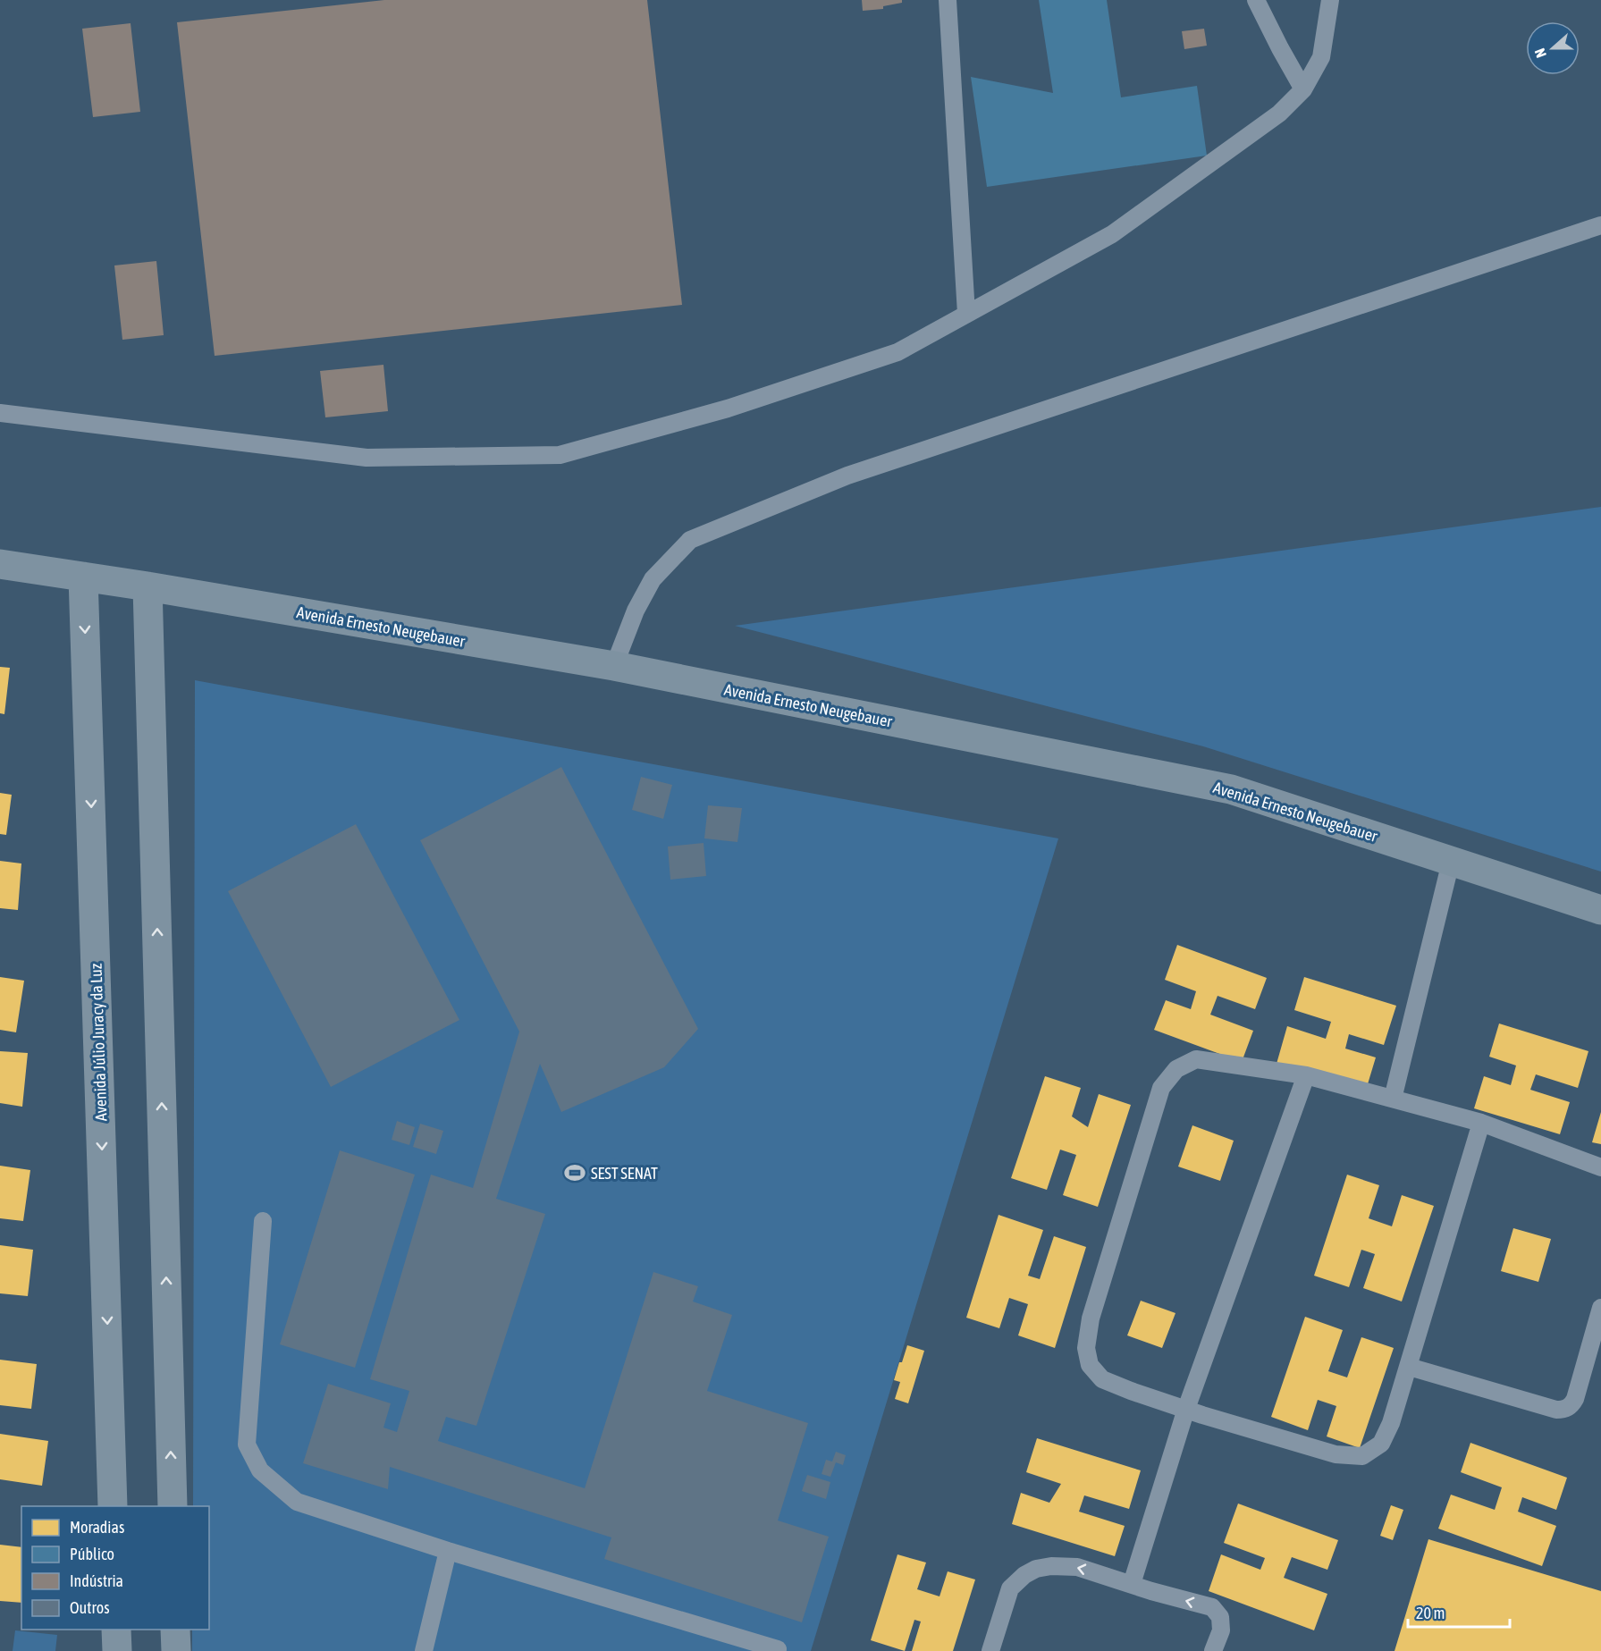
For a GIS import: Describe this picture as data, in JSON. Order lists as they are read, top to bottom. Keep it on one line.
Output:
{"streets":{"street":["Avenida Ernesto Neugebauer","Avenida Júlio Juracy da Luz"]},"crossings":[["Avenida Ernesto Neugebauer","Avenida Júlio Juracy da Luz"]],"places":{"sports":["SEST SENAT"]},"legend":["Moradias","Público","Indústria","Outros"],"scale_bar":"20 m","north":"left"}
